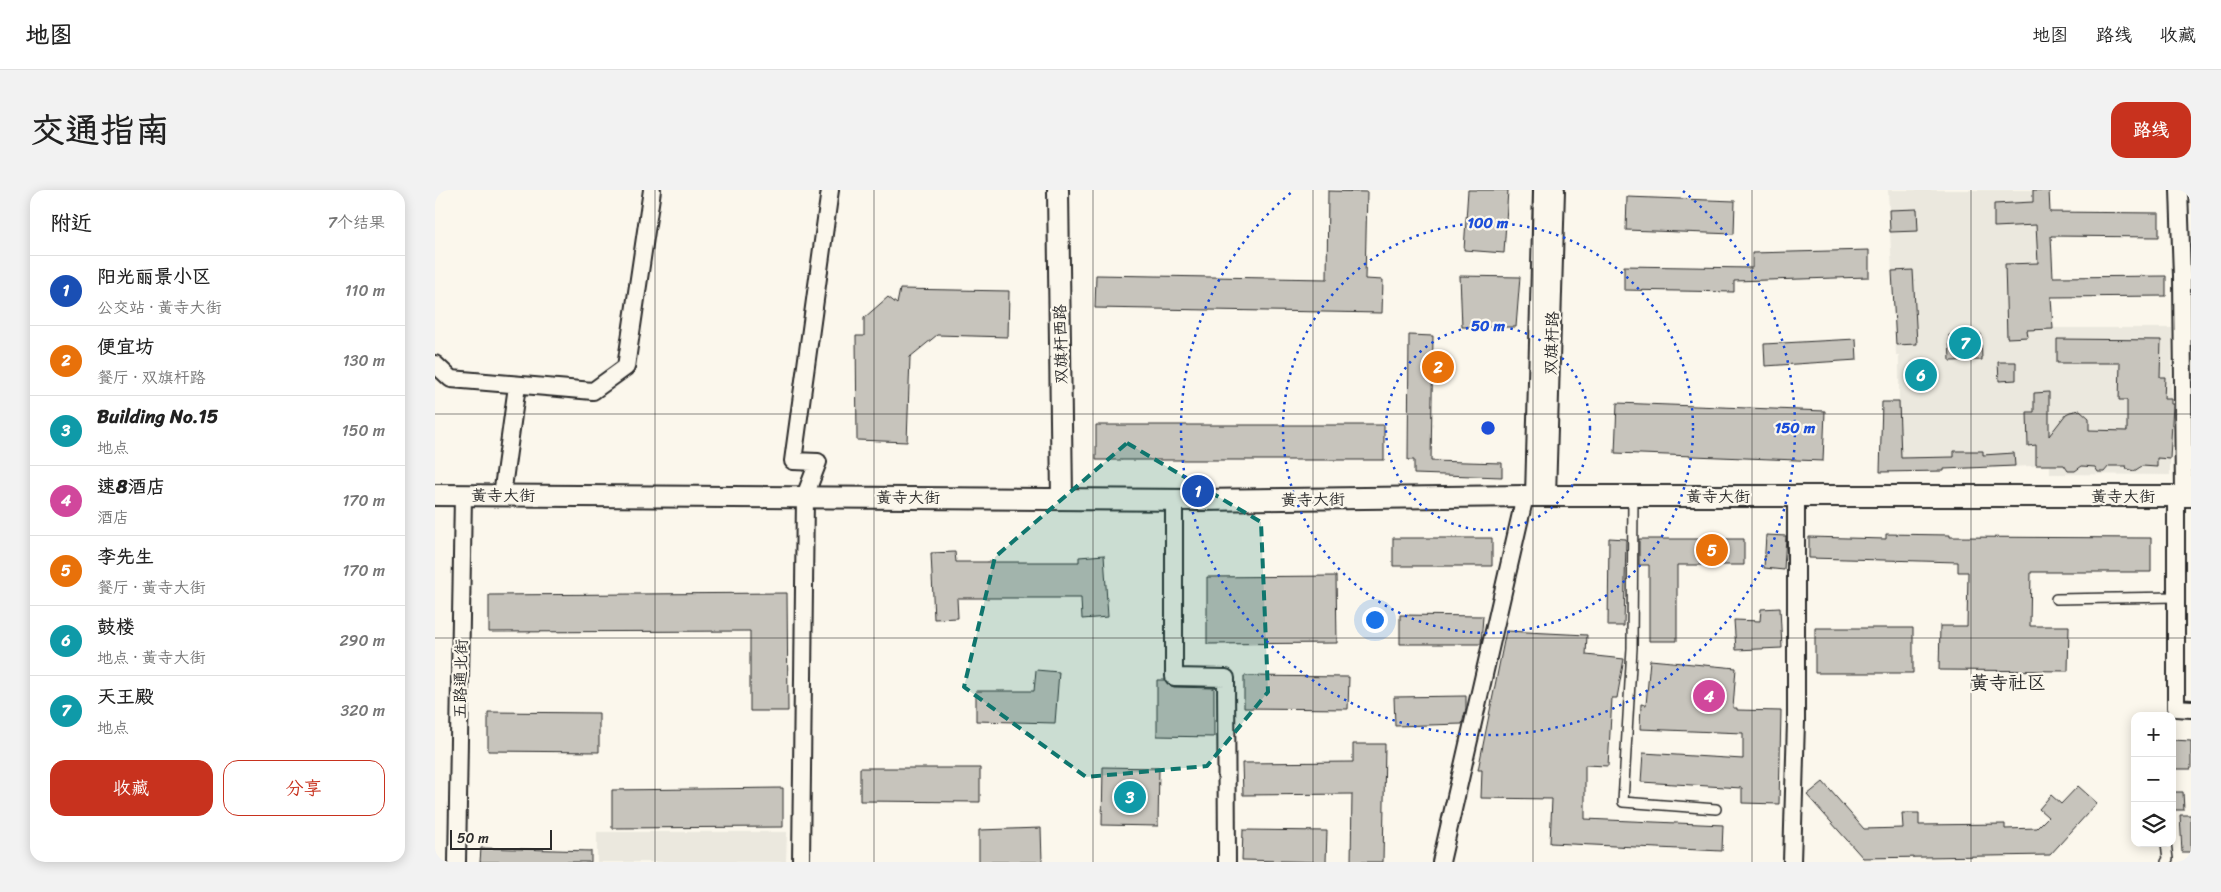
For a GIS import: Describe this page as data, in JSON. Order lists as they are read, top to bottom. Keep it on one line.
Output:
{"streets":{"street":["双旗杆路","双旗杆西路","黄寺大街","五路通北街"]},"crossings":[["双旗杆路","黄寺大街"],["双旗杆西路","黄寺大街"],["黄寺大街","五路通北街"]],"districts":["黄寺社区"],"scale_bar":"50 m","page":{"header":"地图","nav":["地图","路线","收藏"],"title":"交通指南","buttons":["路线",["收藏","分享"]],"heading":["附近","7个结果"],"list":[{"mark":"1","name":"阳光丽景小区","note":"公交站 · 黄寺大街","value":"110 m"},{"mark":"2","name":"便宜坊","note":"餐厅 · 双旗杆路","value":"130 m"},{"mark":"3","name":"Building No.15","note":"地点","value":"150 m"},{"mark":"4","name":"速8酒店","note":"酒店","value":"170 m"},{"mark":"5","name":"李先生","note":"餐厅 · 黄寺大街","value":"170 m"},{"mark":"6","name":"鼓楼","note":"地点 · 黄寺大街","value":"290 m"},{"mark":"7","name":"天王殿","note":"地点","value":"320 m"}],"pins":["7","2","6","1","5","4","3"],"map_buttons":["+","−"],"scale":"50 m"},"rings":["100 m","50 m","150 m"]}
